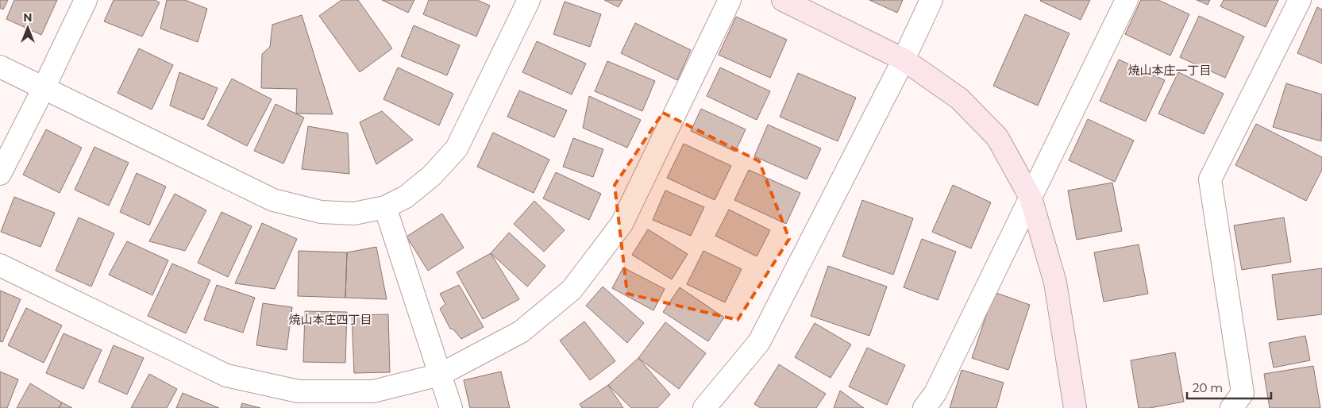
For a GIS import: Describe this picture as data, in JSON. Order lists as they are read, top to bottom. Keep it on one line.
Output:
{"districts":["焼山本庄一丁目","焼山本庄四丁目"],"scale_bar":"20 m","north":"top"}
